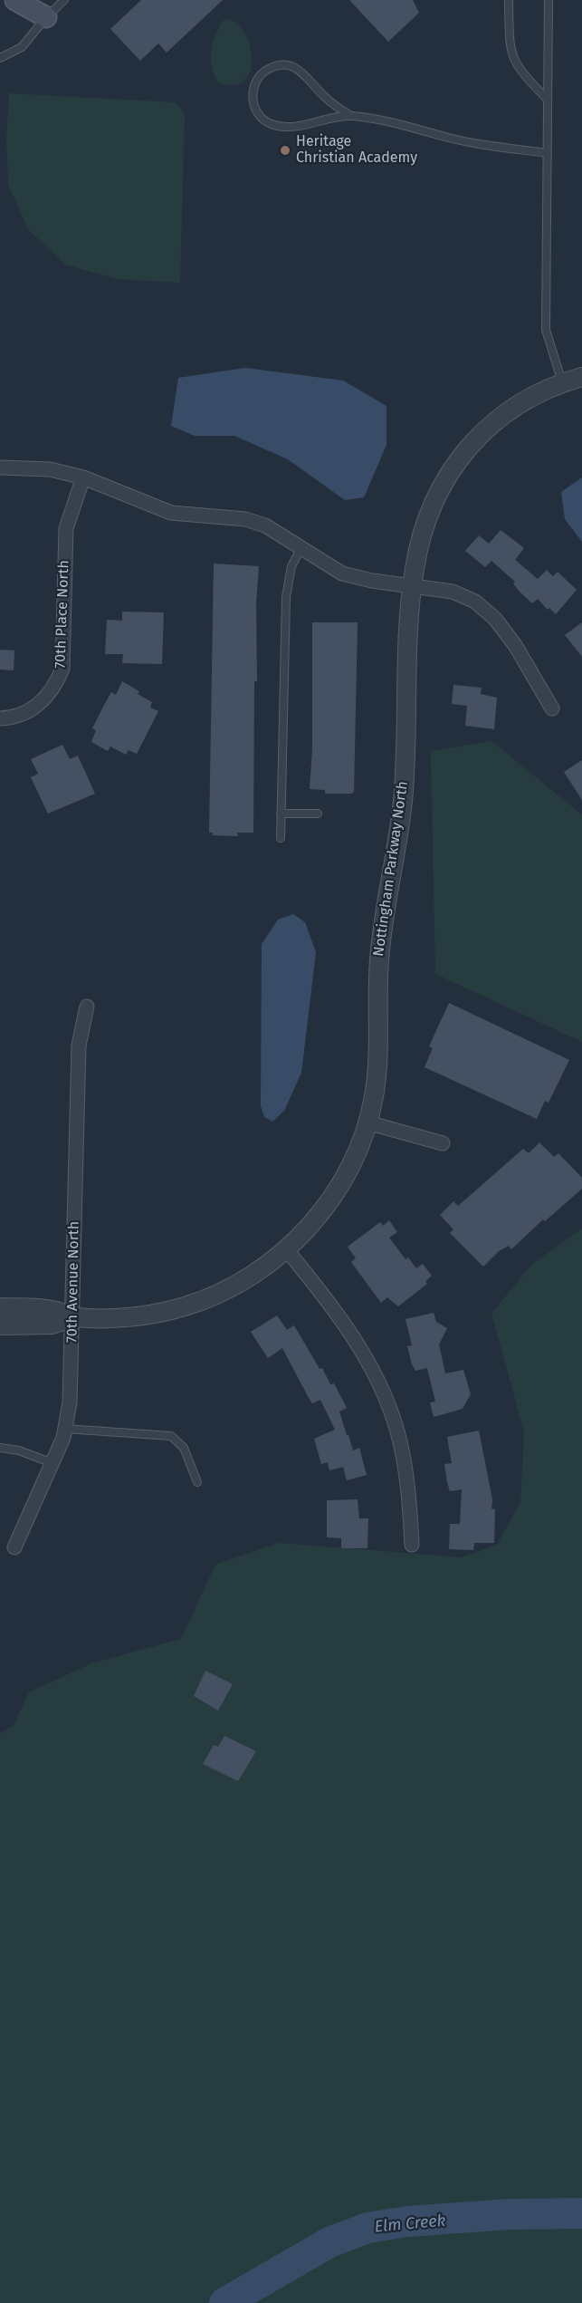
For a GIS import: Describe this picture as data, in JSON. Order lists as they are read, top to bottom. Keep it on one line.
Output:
{"streets":{"street":["70th Place North","Nottingham Parkway North","70th Avenue North"]},"crossings":[["Nottingham Parkway North","70th Avenue North"]],"water":["Elm Creek"],"places":["Heritage Christian Academy"]}
